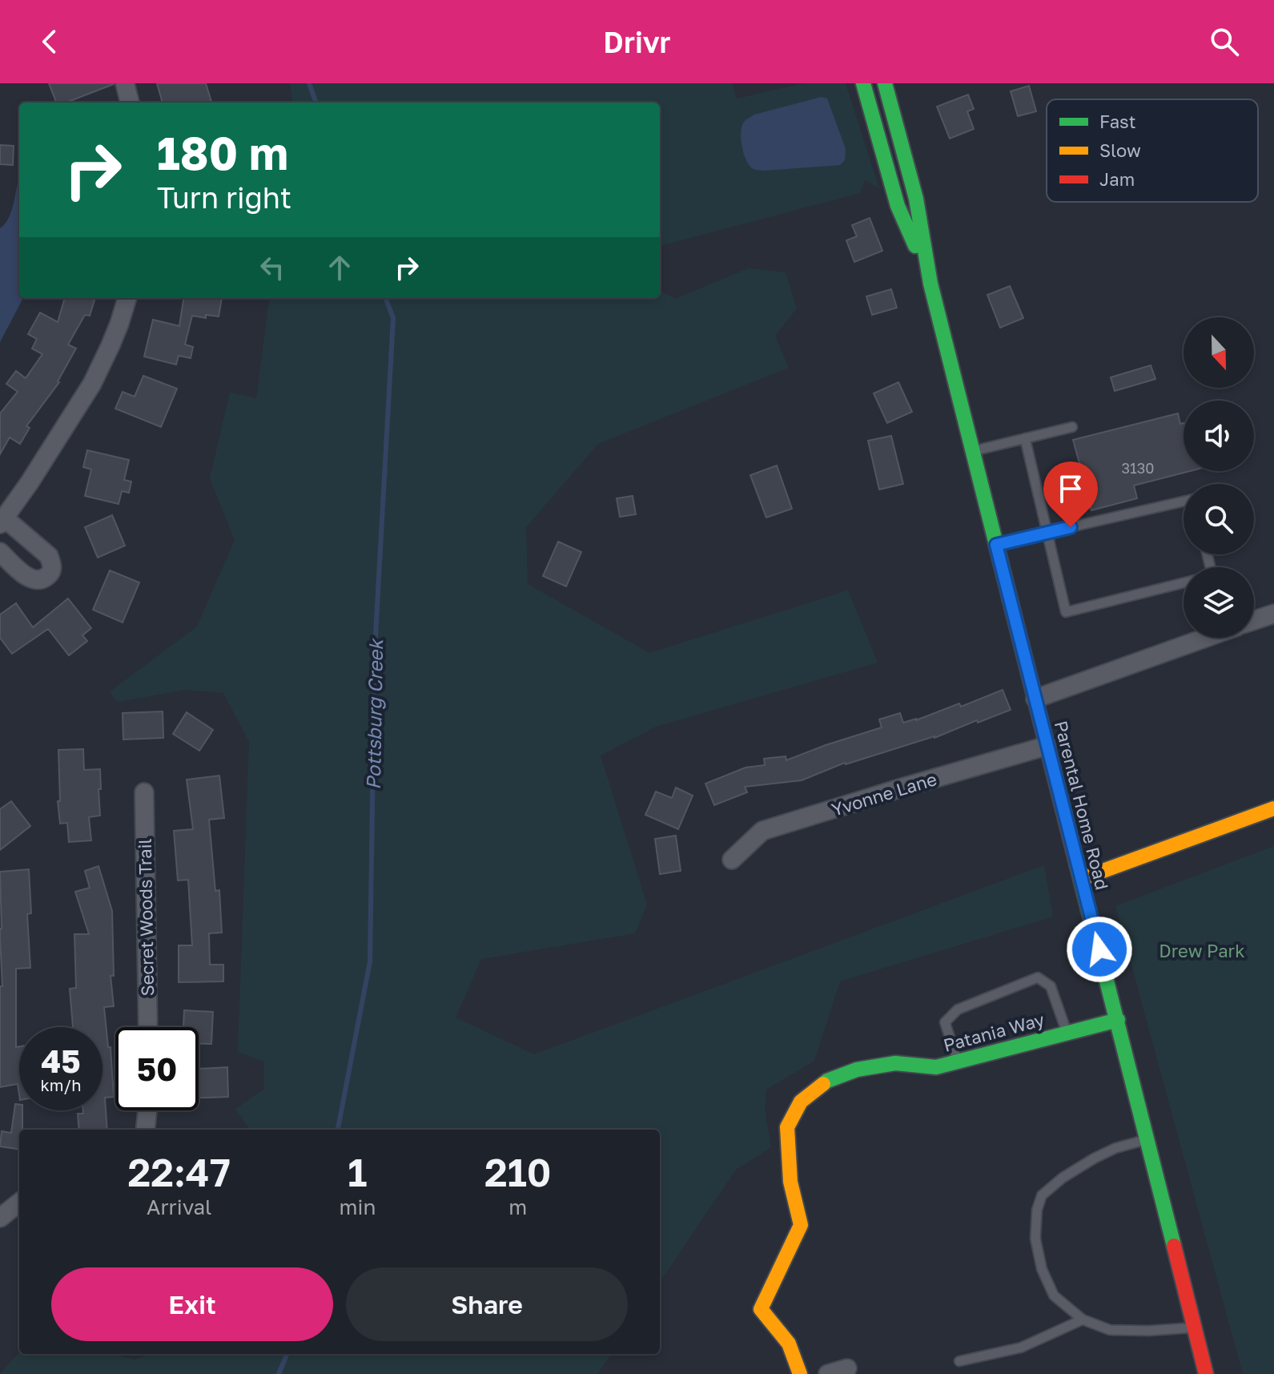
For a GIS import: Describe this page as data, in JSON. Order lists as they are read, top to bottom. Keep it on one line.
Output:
{"streets":{"main road":["Parental Home Road","Patania Way"],"street":["Yvonne Lane","Secret Woods Trail"]},"crossings":[["Yvonne Lane","Parental Home Road"],["Parental Home Road","Patania Way"]],"water":["Pottsburg Creek"],"parks":["Drew Park"],"house_numbers":["3130"],"legend":["Fast","Slow","Jam"],"north":"bottom","page":{"header":"Drivr","turn":["180 m","Turn right"],"speed":"45 km/h","limit":"50","eta":["22:47","Arrival","1","min","210","m"],"buttons":["Exit","Share"]}}
